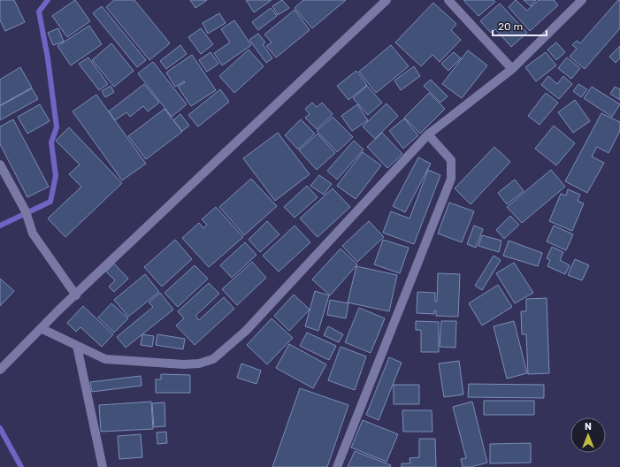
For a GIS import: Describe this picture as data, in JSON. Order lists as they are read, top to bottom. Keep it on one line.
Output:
{"scale_bar":"20 m","north":"top"}
